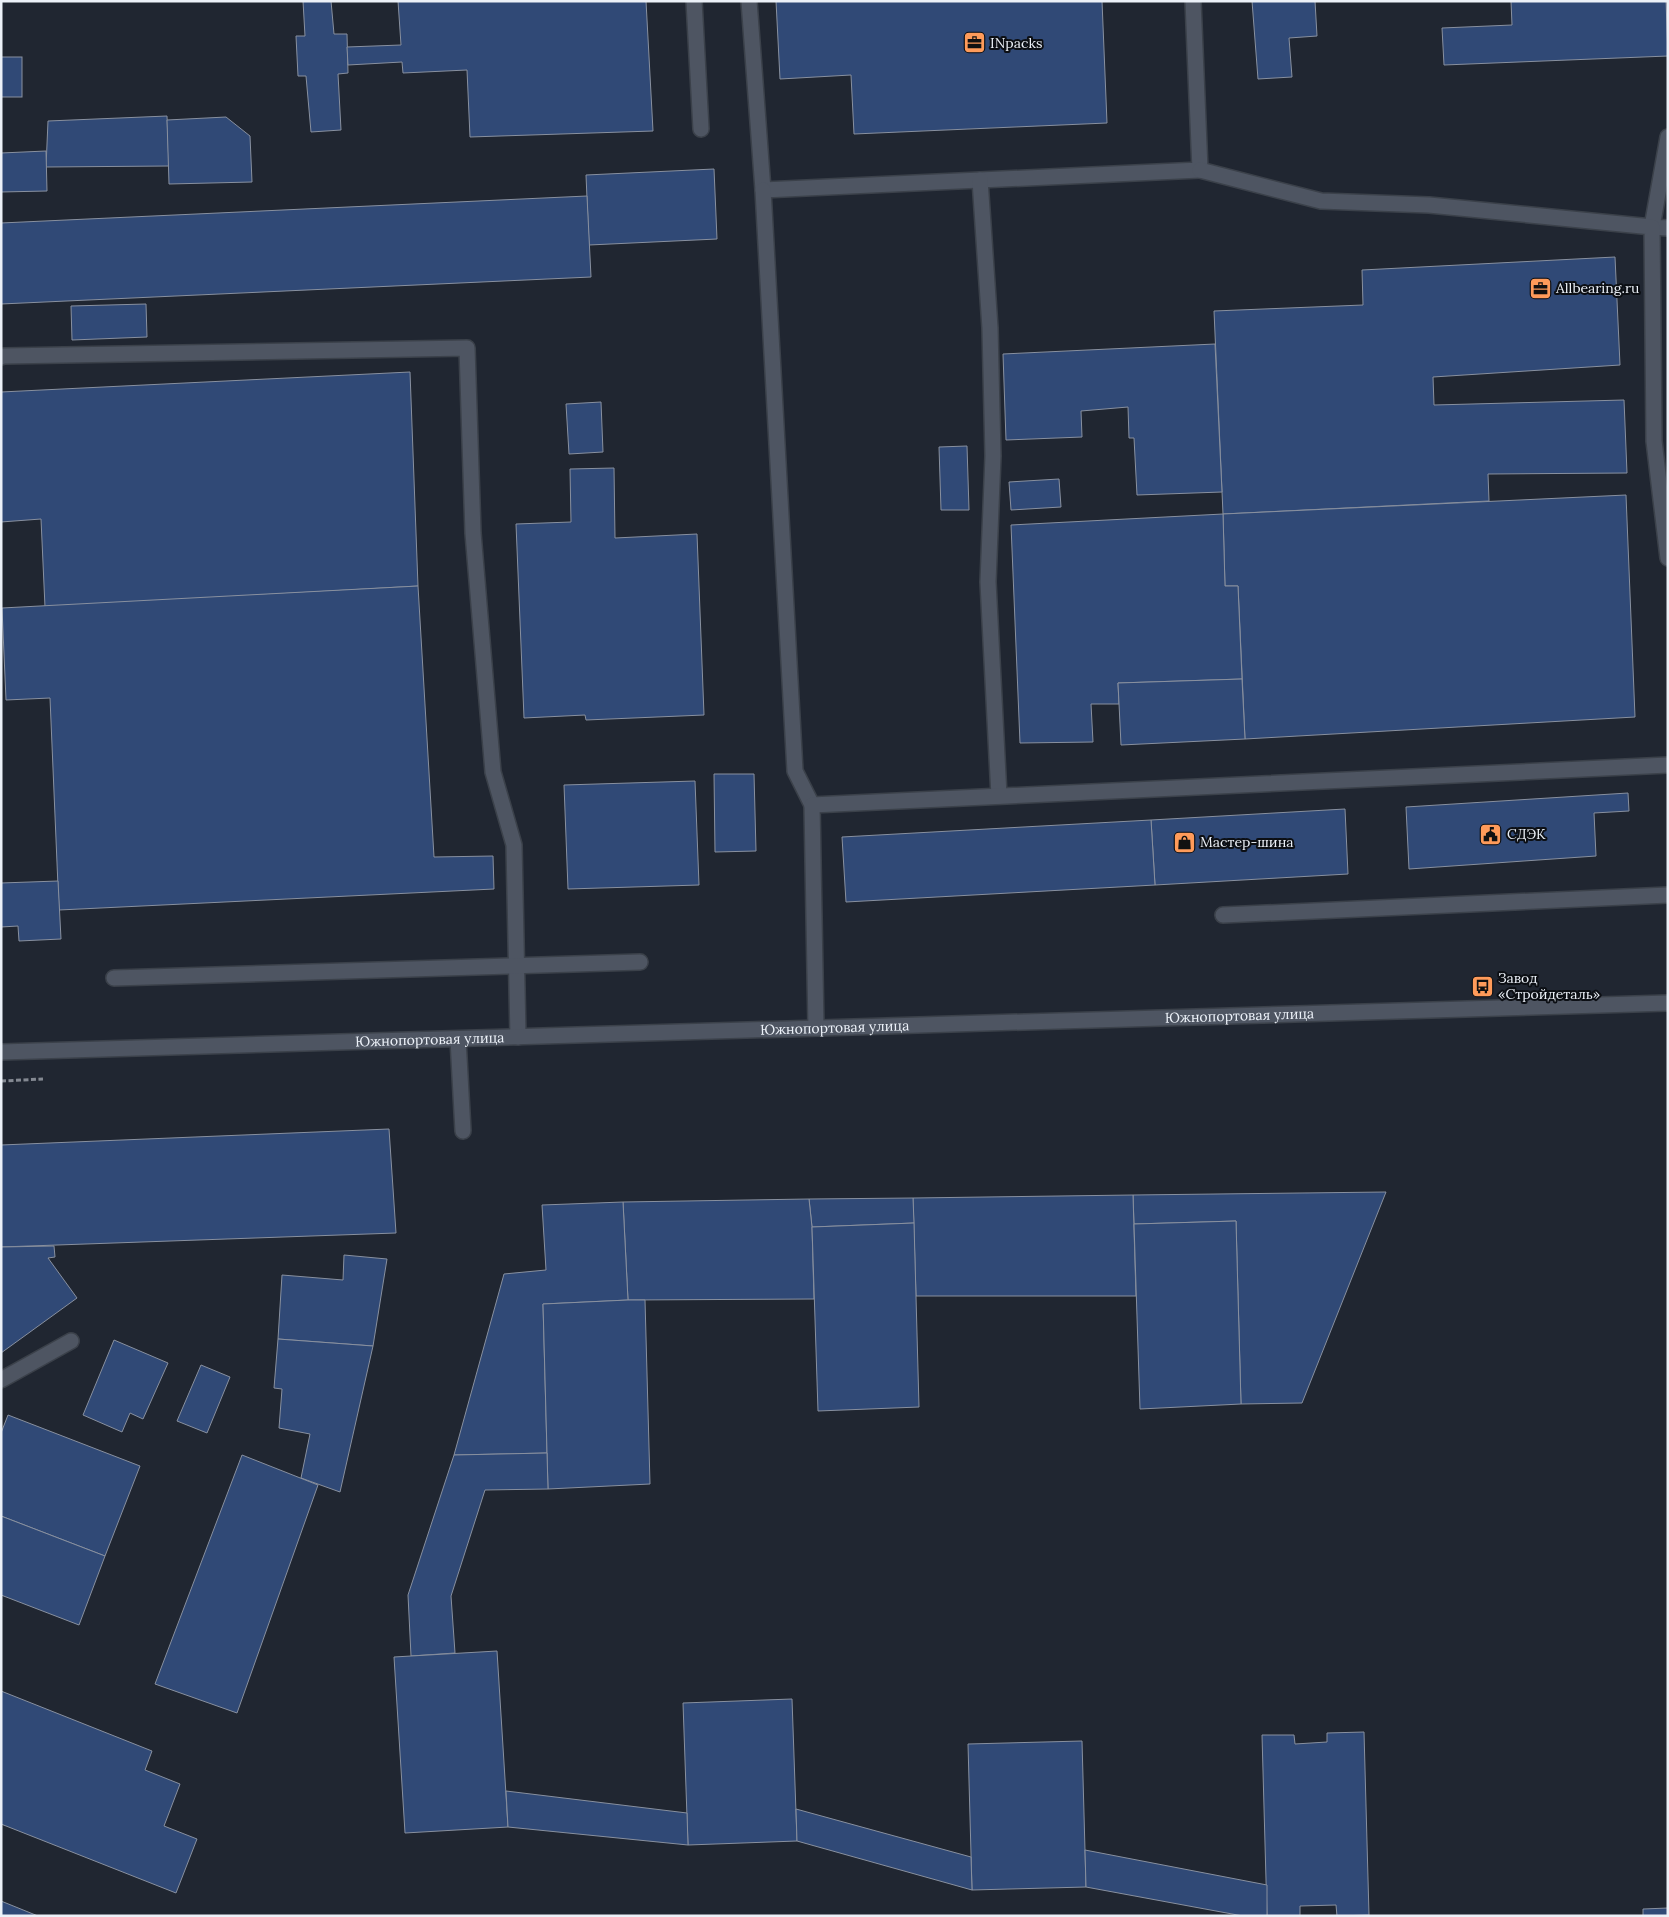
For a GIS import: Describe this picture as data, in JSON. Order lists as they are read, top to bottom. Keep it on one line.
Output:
{"streets":{"street":["Южнопортовая улица"]},"places":{"office":["INpacks","Allbearing.ru"],"public building":["СДЭК"],"shop":["Мастер-шина"],"bus stop":["Завод «Стройдеталь»"]}}
